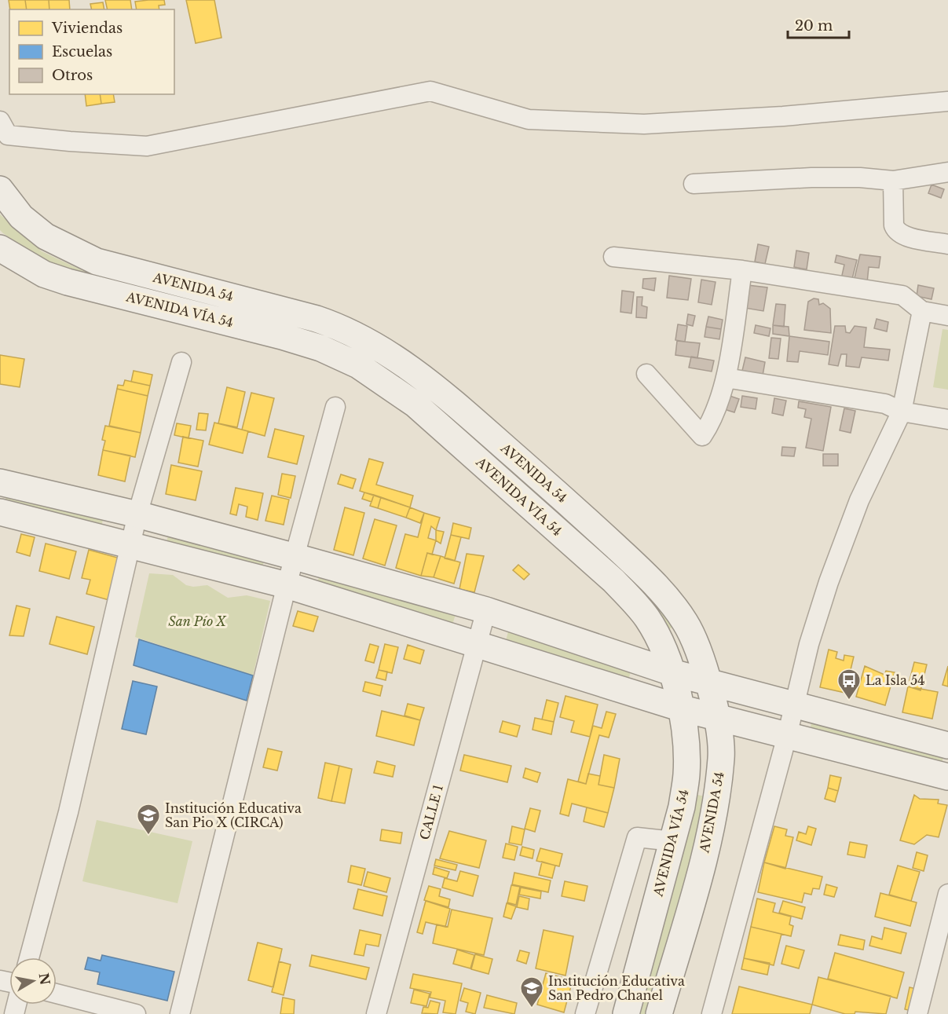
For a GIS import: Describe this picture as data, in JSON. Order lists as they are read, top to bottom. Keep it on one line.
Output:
{"streets":{"main road":["AVENIDA 54","AVENIDA VÍA 54"],"street":["CALLE 1"]},"parks":["San Pío X"],"places":{"bus stop":["La Isla 54"],"school or university":["Institución Educativa San Pio X (CIRCA)","Institución Educativa San Pedro Chanel"]},"legend":["Viviendas","Escuelas","Otros"],"scale_bar":"20 m","north":"right"}
